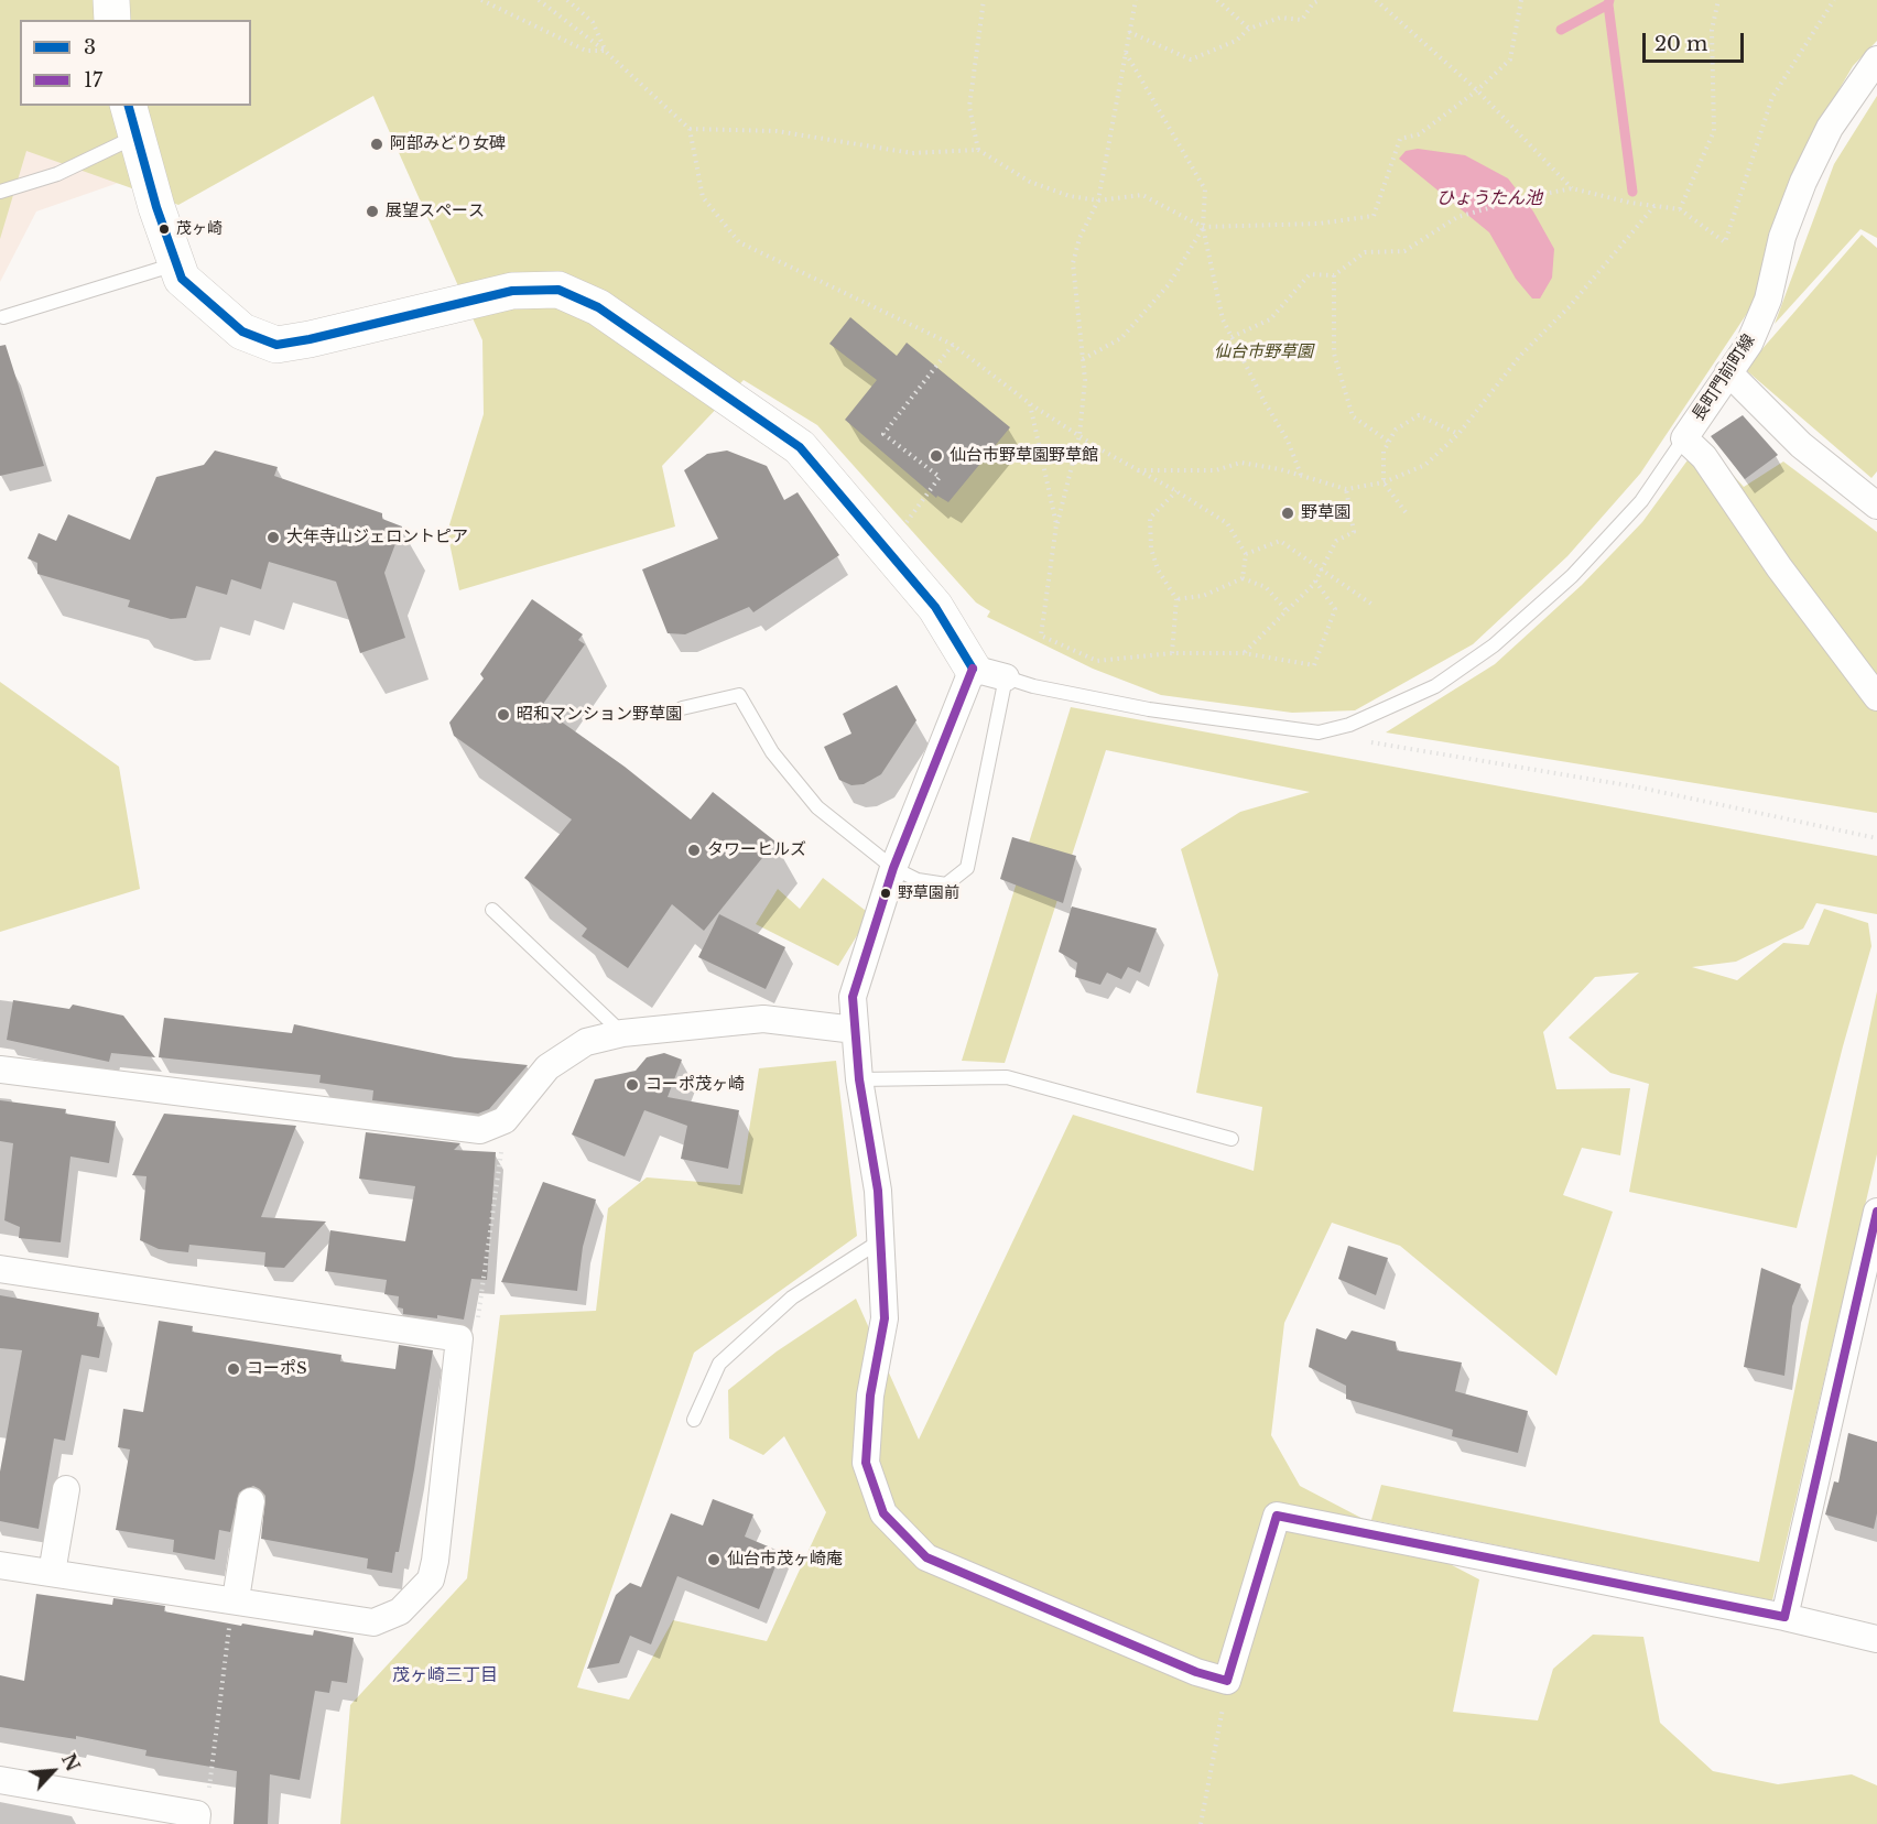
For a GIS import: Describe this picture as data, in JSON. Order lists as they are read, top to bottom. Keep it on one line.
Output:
{"streets":{"street":["長町門前町線"]},"districts":["茂ヶ崎三丁目"],"water":["ひょうたん池"],"parks":["仙台市野草園"],"places":["阿部みどり女碑","展望スペース","茂ヶ崎","仙台市野草園野草館","野草園","大年寺山ジェロントピア","昭和マンション野草園","タワーヒルズ","野草園前","コーポ茂ヶ崎","コーポS","仙台市茂ヶ崎庵"],"lines":["transit line 3","transit line 17"],"legend":["3","17"],"scale_bar":"20 m","north":"top right"}
